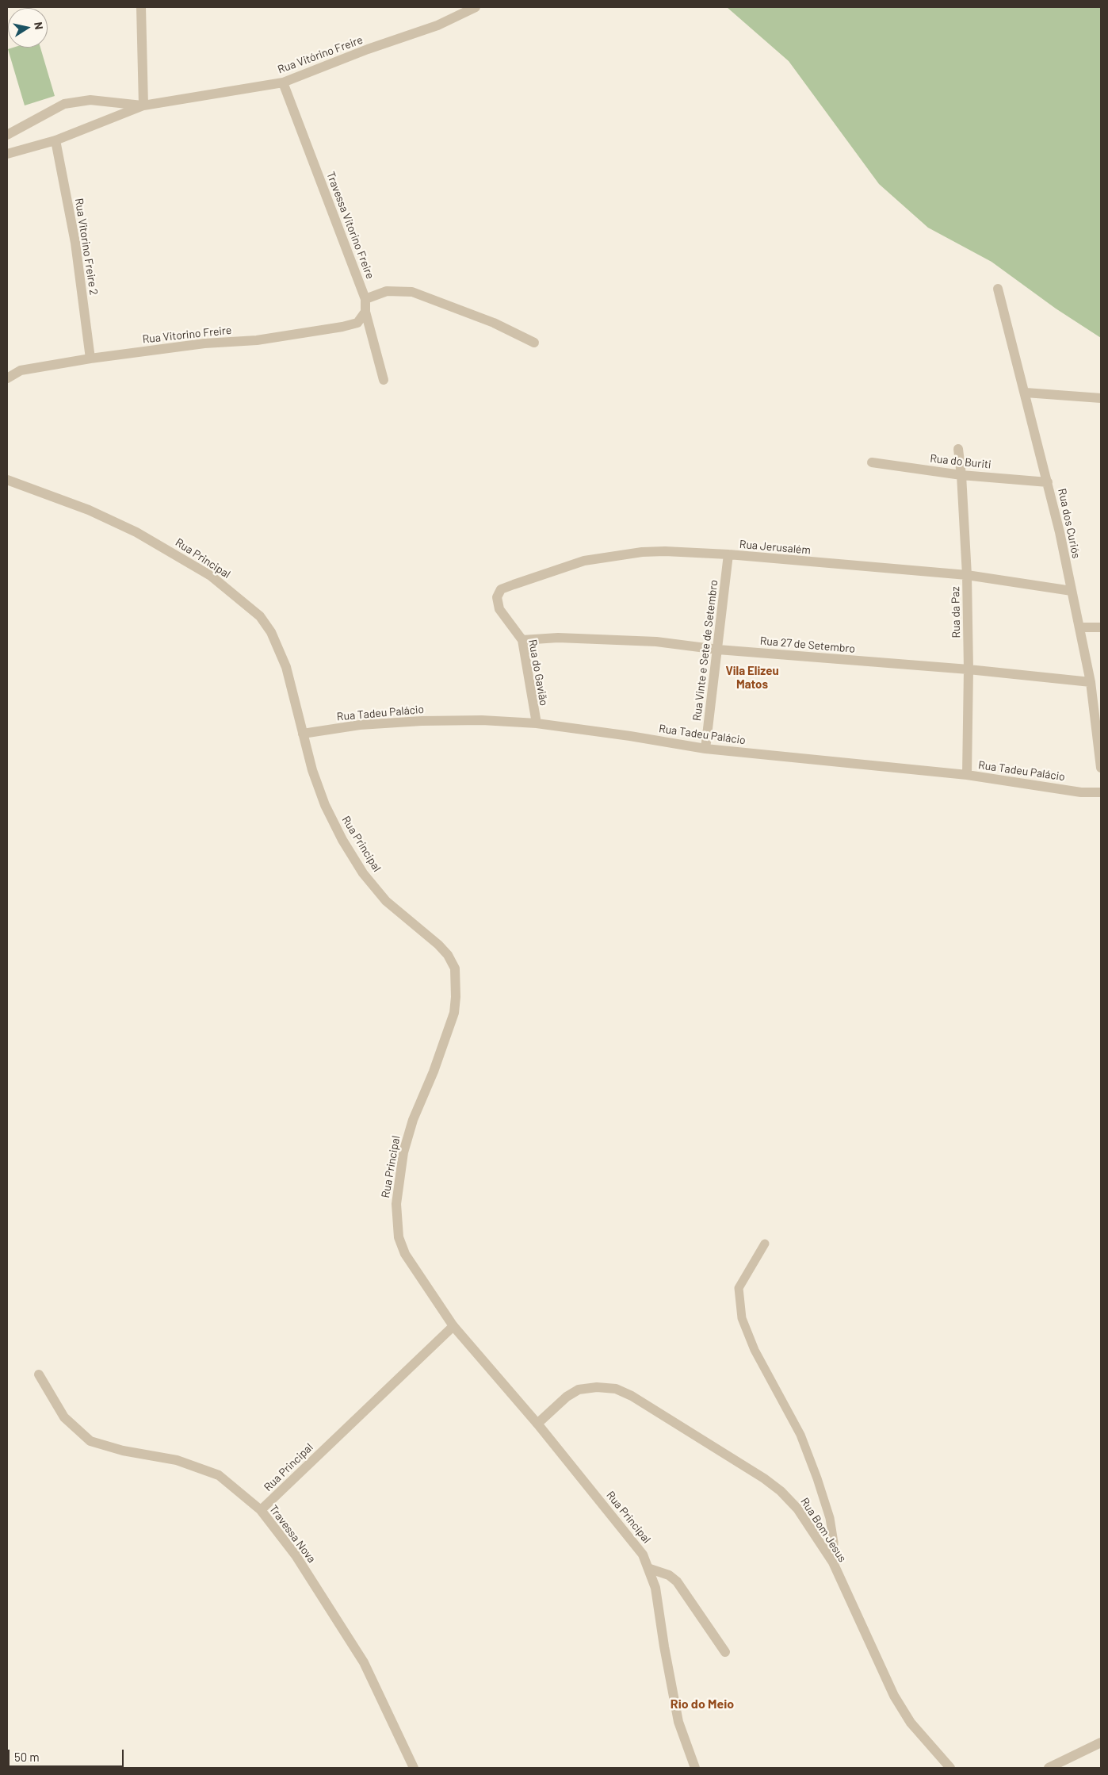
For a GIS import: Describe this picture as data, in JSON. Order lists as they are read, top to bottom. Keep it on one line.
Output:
{"streets":{"street":["Rua Vitórino Freire","Travessa Vitorino Freire","Rua Vitorino Freire 2","Rua Vitorino Freire","Rua do Buriti","Rua dos Curiós","Rua Jerusalém","Rua Principal","Rua da Paz","Rua 27 de Setembro","Rua Vinte e Sete de Setembro","Rua do Gavião","Rua Tadeu Palácio","Rua Bom Jesus","Travessa Nova"]},"crossings":[["Rua Vitórino Freire","Travessa Vitorino Freire"],["Rua Vitórino Freire","Rua Vitorino Freire 2"],["Travessa Vitorino Freire","Rua Vitorino Freire"],["Rua Vitorino Freire 2","Rua Vitorino Freire"],["Rua do Buriti","Rua dos Curiós"],["Rua do Buriti","Rua da Paz"],["Rua dos Curiós","Rua Jerusalém"],["Rua dos Curiós","Rua 27 de Setembro"],["Rua Jerusalém","Rua da Paz"],["Rua Jerusalém","Rua Vinte e Sete de Setembro"],["Rua Jerusalém","Rua do Gavião"],["Rua Principal","Rua Tadeu Palácio"],["Rua Principal","Rua Bom Jesus"],["Rua Principal","Travessa Nova"],["Rua da Paz","Rua 27 de Setembro"],["Rua da Paz","Rua Tadeu Palácio"],["Rua 27 de Setembro","Rua Vinte e Sete de Setembro"],["Rua 27 de Setembro","Rua do Gavião"],["Rua Vinte e Sete de Setembro","Rua Tadeu Palácio"],["Rua do Gavião","Rua Tadeu Palácio"]],"districts":["Vila Elizeu Matos","Rio do Meio"],"scale_bar":"50 m","north":"right"}
